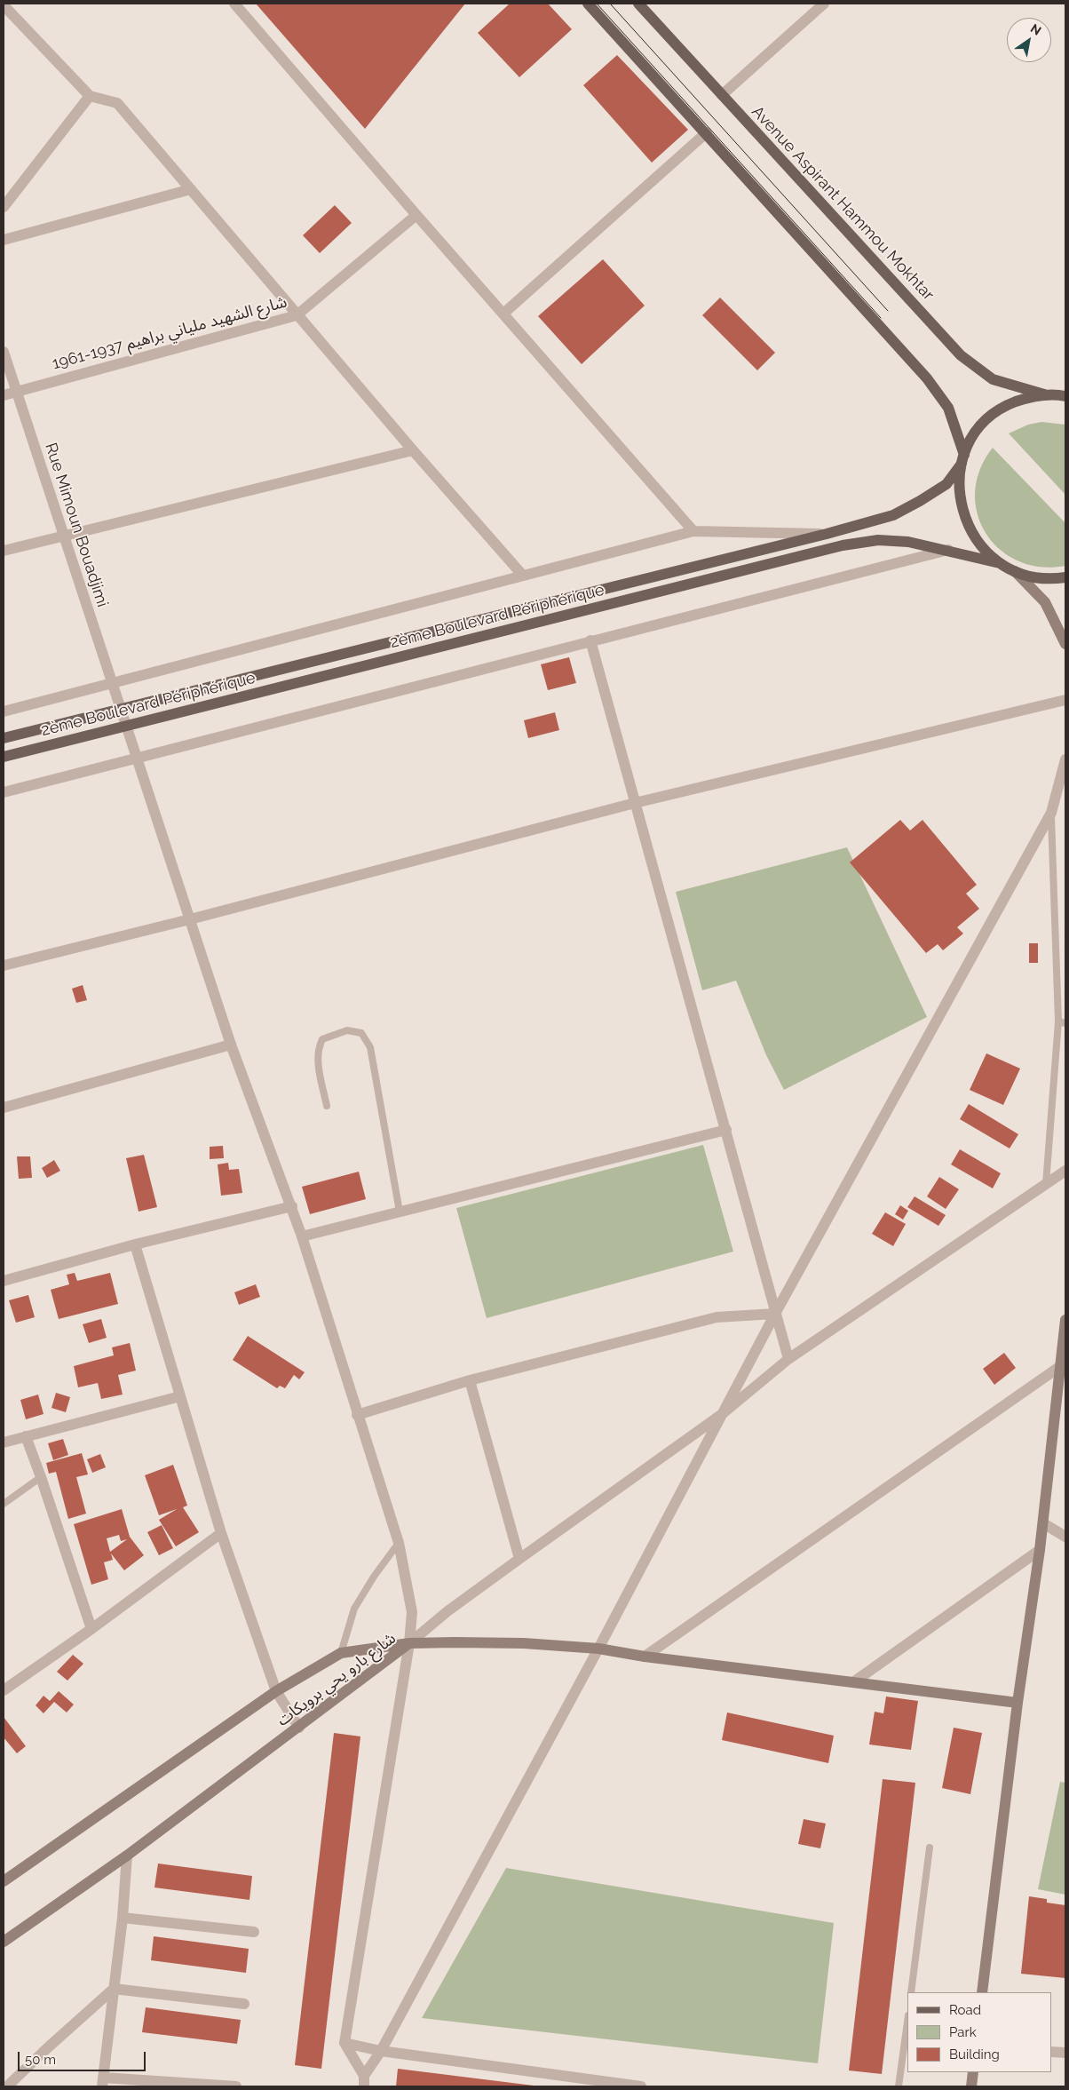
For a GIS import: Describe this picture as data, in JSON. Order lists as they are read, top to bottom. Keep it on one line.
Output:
{"streets":{"main road":["Avenue Aspirant Hammou Mokhtar","2ème Boulevard Périphérique","شارع بارو يحي برويكات"],"street":["شارع الشهيد ملياني براهيم 1937-1961","Rue Mimoun Bouadjimi"]},"crossings":[["شارع الشهيد ملياني براهيم 1937-1961","Rue Mimoun Bouadjimi"],["Rue Mimoun Bouadjimi","2ème Boulevard Périphérique"],["Rue Mimoun Bouadjimi","شارع بارو يحي برويكات"]],"legend":["Road","Park","Building"],"scale_bar":"50 m","north":"top right"}
